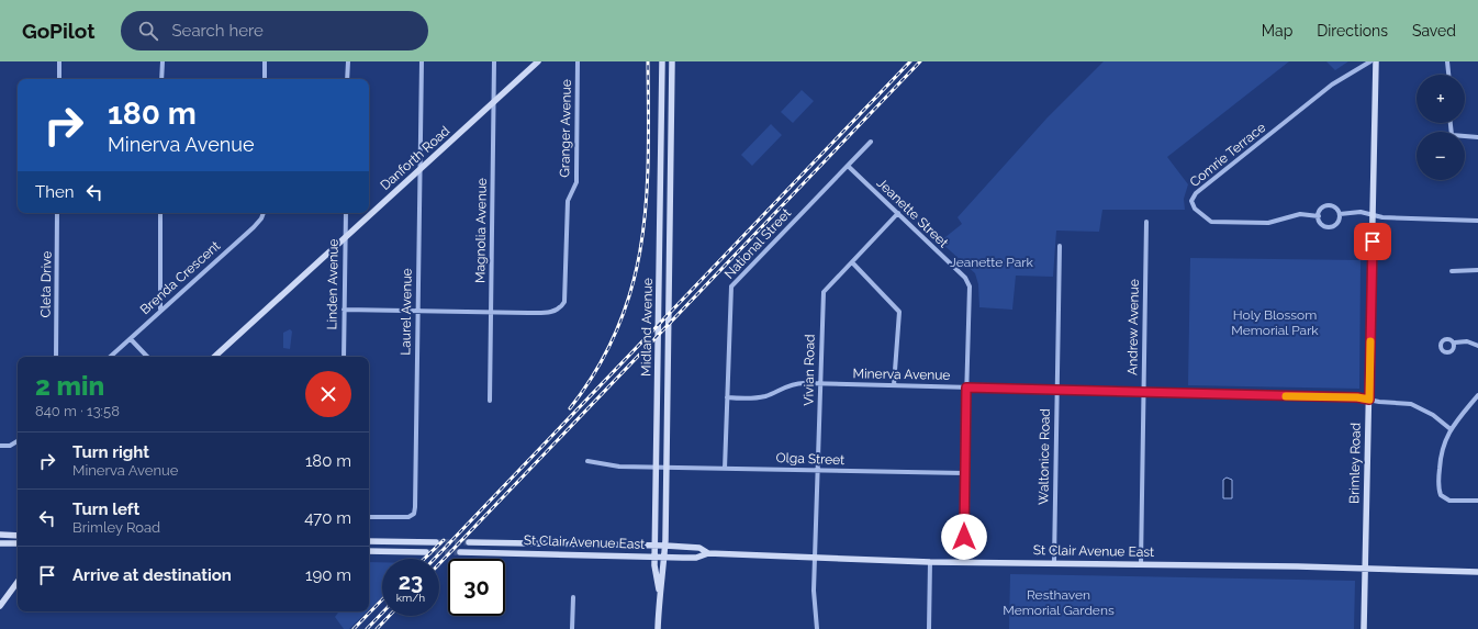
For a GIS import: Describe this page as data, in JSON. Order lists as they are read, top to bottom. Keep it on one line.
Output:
{"streets":{"main road":["Danforth Road","Midland Avenue","Brimley Road","St Clair Avenue East"],"street":["Granger Avenue","Comrie Terrace","Jeanette Street","Magnolia Avenue","National Street","Brenda Crescent","Cleta Drive","Linden Avenue","Laurel Avenue","Andrew Avenue","Vivian Road","Minerva Avenue","Waltonice Road","Olga Street"]},"crossings":[["Granger Avenue","Magnolia Avenue"],["Danforth Road","Magnolia Avenue"],["Danforth Road","Linden Avenue"],["Danforth Road","Laurel Avenue"],["Jeanette Street","National Street"],["Jeanette Street","Vivian Road"],["Jeanette Street","Minerva Avenue"],["Jeanette Street","Olga Street"],["Jeanette Street","St Clair Avenue East"],["National Street","Minerva Avenue"],["National Street","Olga Street"],["Midland Avenue","Olga Street"],["Midland Avenue","St Clair Avenue East"],["Andrew Avenue","Minerva Avenue"],["Andrew Avenue","St Clair Avenue East"],["Vivian Road","Minerva Avenue"],["Vivian Road","Olga Street"],["Vivian Road","St Clair Avenue East"],["Minerva Avenue","Waltonice Road"],["Minerva Avenue","Brimley Road"],["Waltonice Road","St Clair Avenue East"],["Brimley Road","St Clair Avenue East"]],"parks":["Jeanette Park","Holy Blossom Memorial Park","Resthaven Memorial Gardens"],"page":{"header":"GoPilot","search":"Search here","nav":["Map","Directions","Saved"],"map_buttons":["+","−"],"turn":["180 m","Minerva Avenue"],"then":"Then","heading":["2 min","840 m · 13:58"],"list":[{"name":"Turn right","note":"Minerva Avenue","value":"180 m"},{"name":"Turn left","note":"Brimley Road","value":"470 m"},{"name":"Arrive at destination","value":"190 m"}],"speed":"23 km/h","limit":"30"}}
